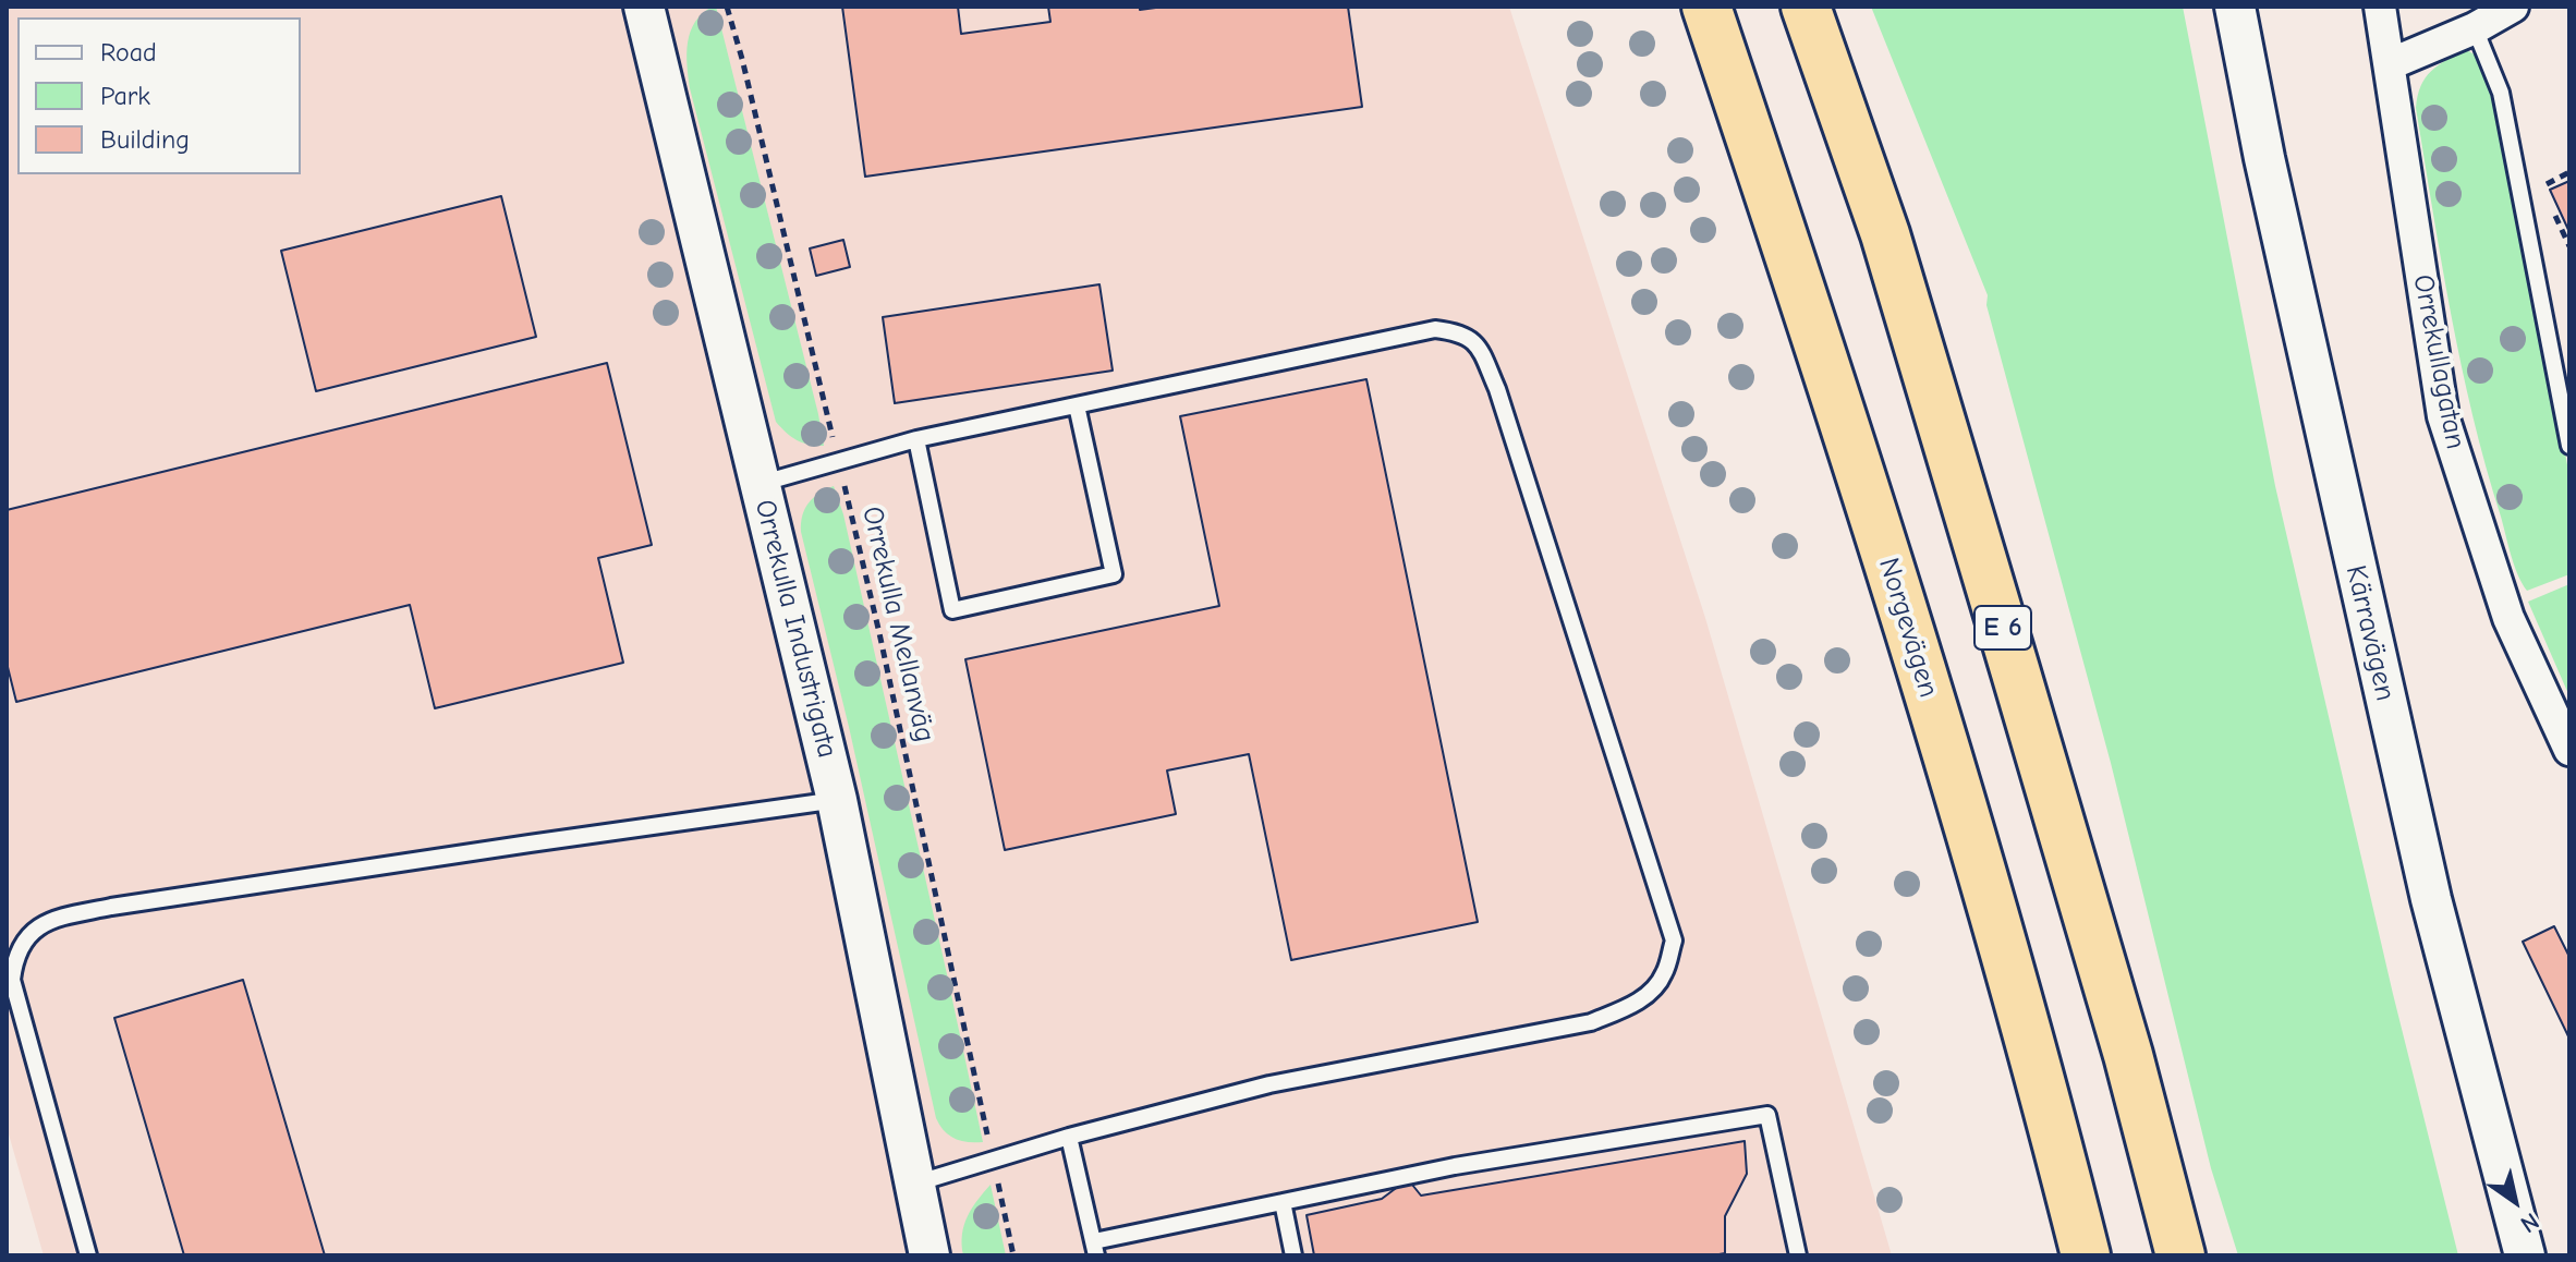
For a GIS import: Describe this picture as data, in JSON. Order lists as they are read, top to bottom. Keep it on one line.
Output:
{"streets":{"highway":["Norgevägen","E 6"],"street":["Orrekullagatan","Orrekulla Industrigata","Kärravägen"],"path":["Orrekulla Mellanväg"]},"legend":["Road","Park","Building"],"north":"bottom right"}
